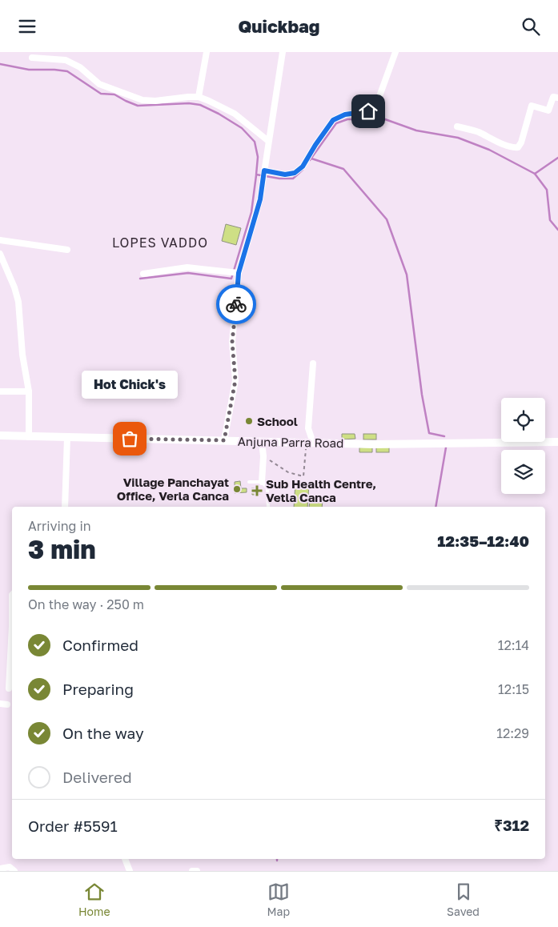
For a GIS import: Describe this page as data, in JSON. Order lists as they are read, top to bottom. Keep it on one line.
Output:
{"streets":{"street":["Anjuna Parra Road"]},"districts":["LOPES VADDO"],"places":{"other":["School","Hot Chick's","Village Panchayat Office, Verla Canca"],"health":["Sub Health Centre, Vetla Canca"]},"page":{"header":"Quickbag","bubble":"Hot Chick's","heading":["3 min","Arriving in","12:35–12:40"],"panel":["Order #5591","₹312"],"bar":"On the way · 250 m","list":[["Confirmed","12:14"],["Preparing","12:15"],["On the way","12:29"],"Delivered"],"tabs":["Home","Map","Saved"]}}
